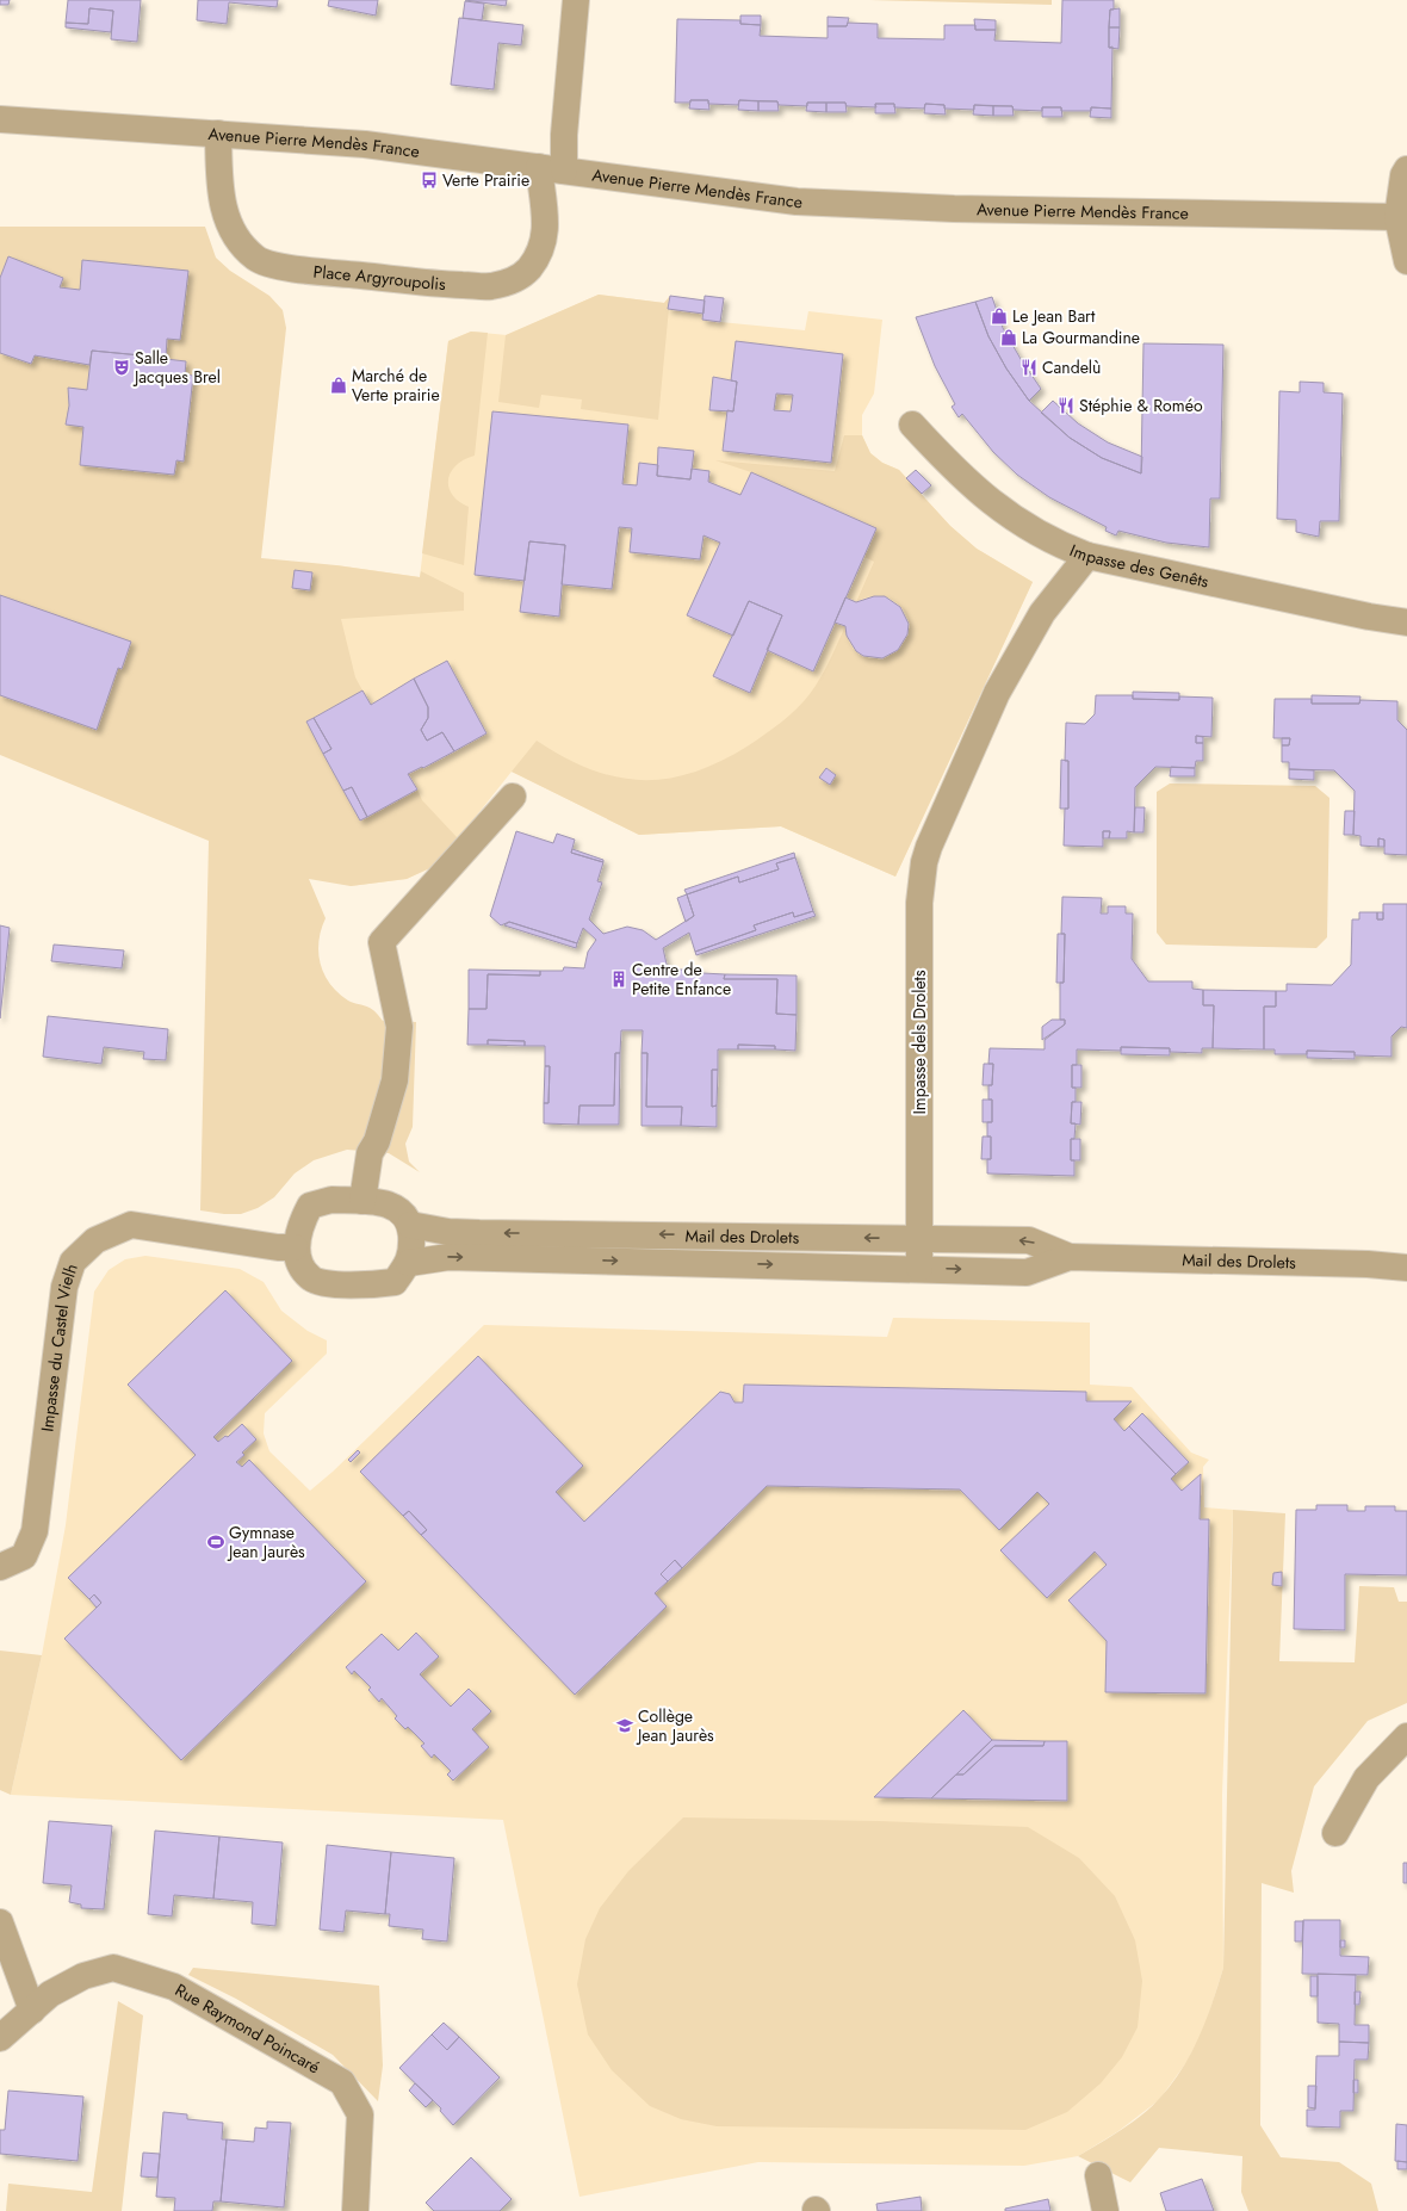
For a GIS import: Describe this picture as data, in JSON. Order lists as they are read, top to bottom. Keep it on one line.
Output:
{"streets":{"street":["Avenue Pierre Mendès France","Place Argyroupolis","Impasse des Genêts","Impasse dels Drolets","Mail des Drolets","Impasse du Castel Vielh","Rue Raymond Poincaré"]},"crossings":[["Avenue Pierre Mendès France","Place Argyroupolis"],["Impasse des Genêts","Impasse dels Drolets"],["Impasse dels Drolets","Mail des Drolets"],["Mail des Drolets","Impasse du Castel Vielh"]],"places":{"bus stop":["Verte Prairie"],"shop":["Le Jean Bart","La Gourmandine","Marché de Verte prairie"],"theatre":["Salle Jacques Brel"],"restaurant":["Candelù","Stéphie & Roméo"],"building":["Centre de Petite Enfance"],"sports":["Gymnase Jean Jaurès"],"school or university":["Collège Jean Jaurès"]}}
